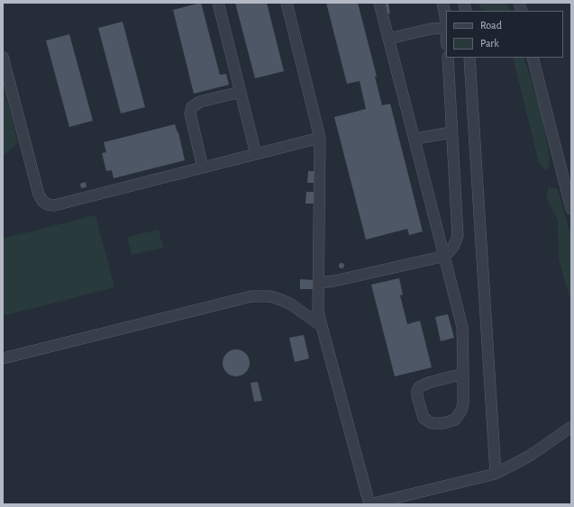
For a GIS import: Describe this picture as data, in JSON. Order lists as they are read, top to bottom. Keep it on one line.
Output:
{"legend":["Road","Park"]}
